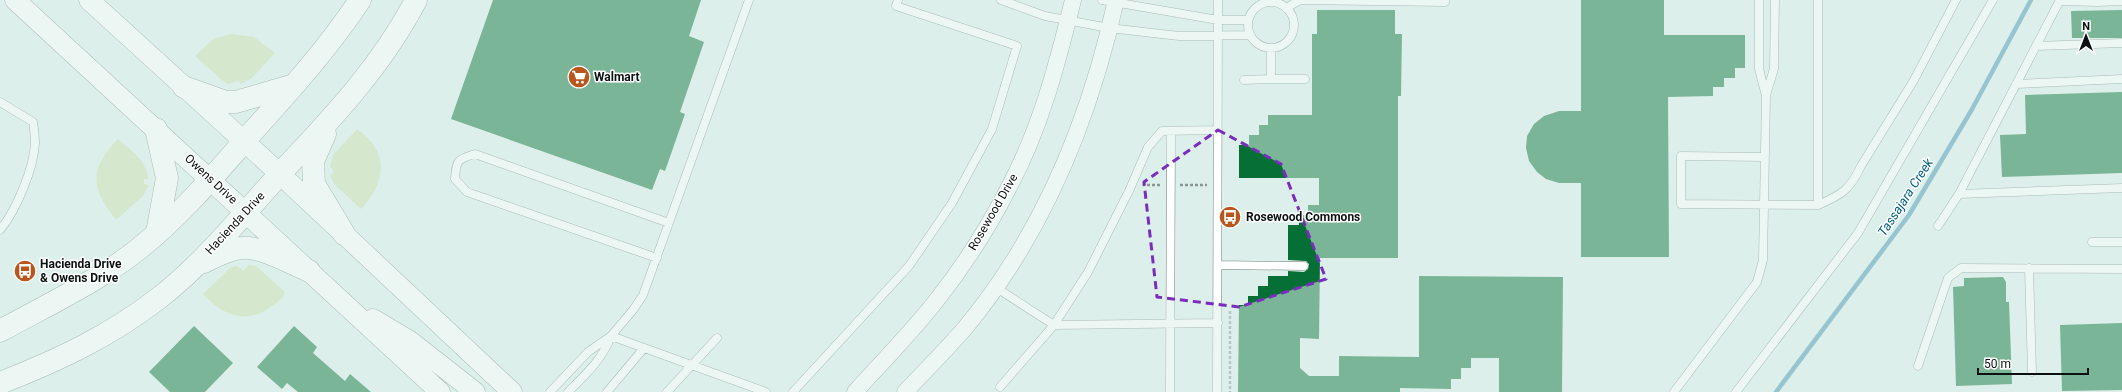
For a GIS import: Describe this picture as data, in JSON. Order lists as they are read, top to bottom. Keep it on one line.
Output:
{"streets":{"main road":["Hacienda Drive"],"street":["Owens Drive","Rosewood Drive"]},"crossings":[["Owens Drive","Hacienda Drive"]],"water":["Tassajara Creek"],"places":{"supermarket":["Walmart"],"bus stop":["Rosewood Commons","Hacienda Drive & Owens Drive"]},"scale_bar":"50 m","north":"top"}
